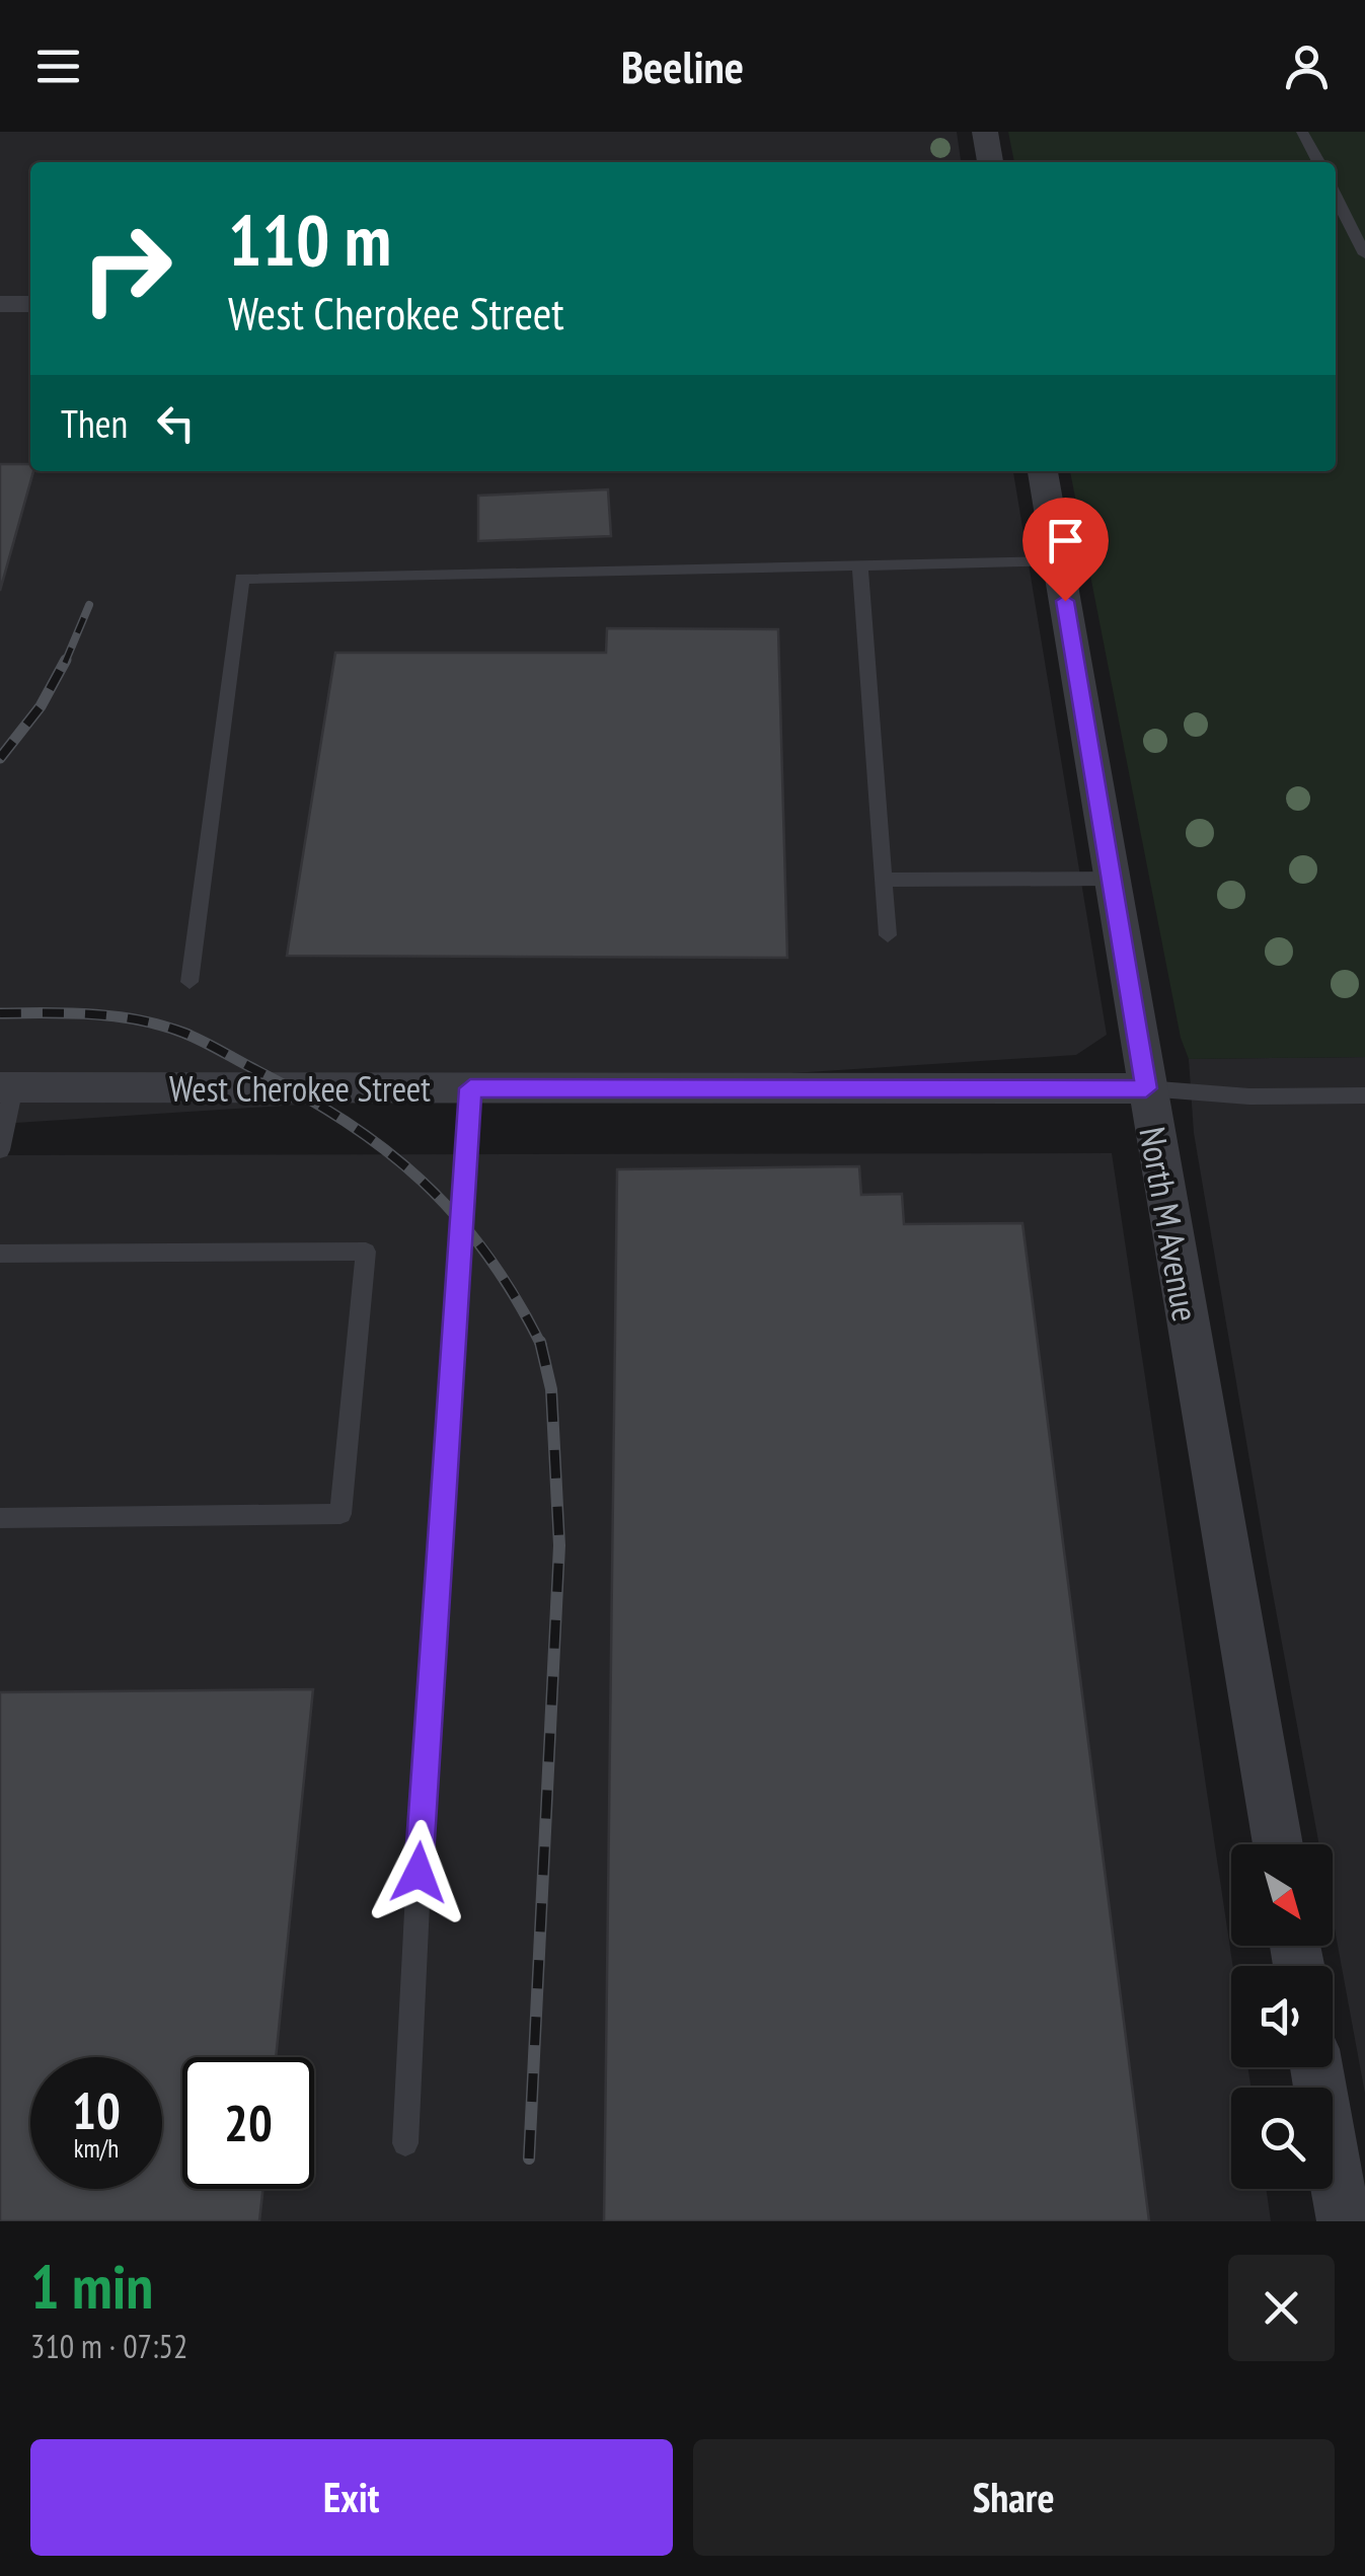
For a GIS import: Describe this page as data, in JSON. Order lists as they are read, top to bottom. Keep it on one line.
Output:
{"streets":{"street":["West Cherokee Street","North M Avenue"]},"crossings":[["West Cherokee Street","North M Avenue"]],"north":"bottom right","page":{"header":"Beeline","turn":["110 m","West Cherokee Street"],"then":"Then","speed":"10 km/h","limit":"20","heading":["1 min","310 m · 07:52"],"buttons":["Exit","Share"]}}
